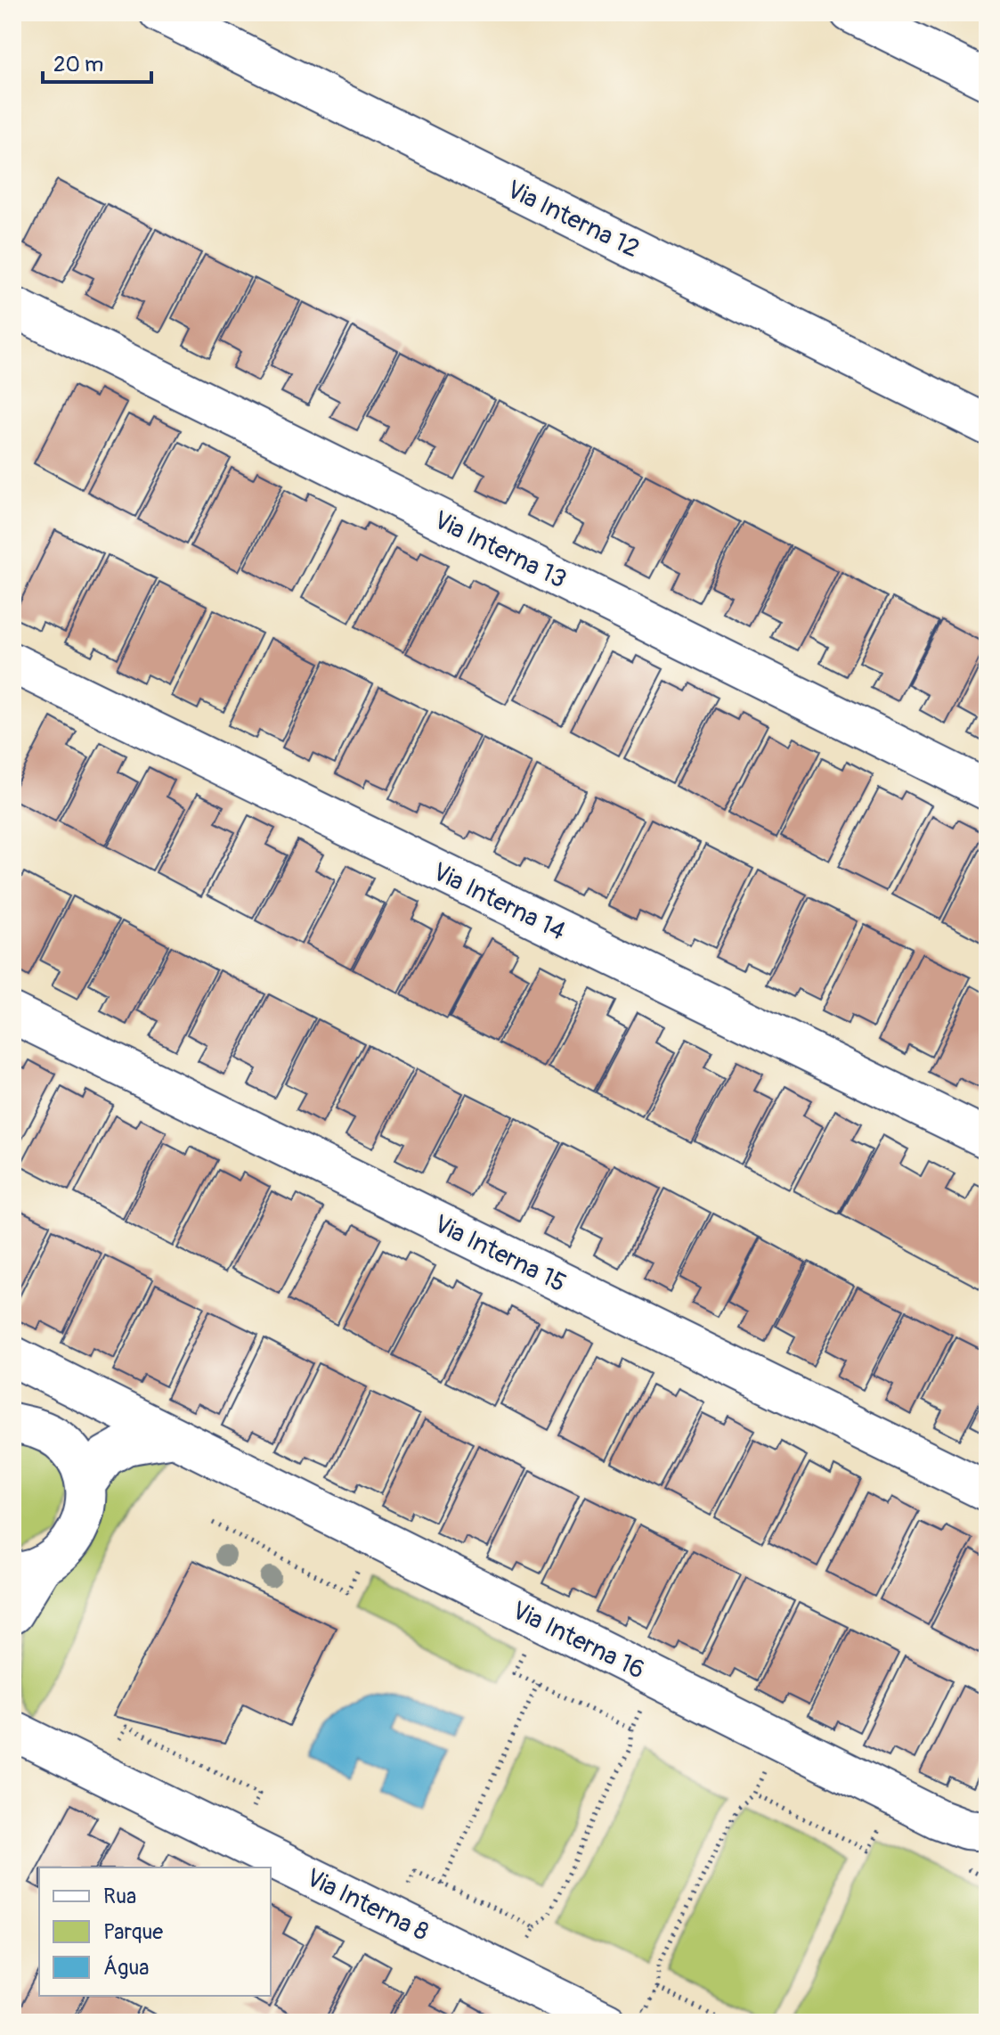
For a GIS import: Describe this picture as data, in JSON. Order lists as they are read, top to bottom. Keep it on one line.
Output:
{"streets":{"street":["Via Interna 12","Via Interna 13","Via Interna 14","Via Interna 15","Via Interna 16","Via Interna 8"]},"legend":["Rua","Parque","Água"],"scale_bar":"20 m"}
